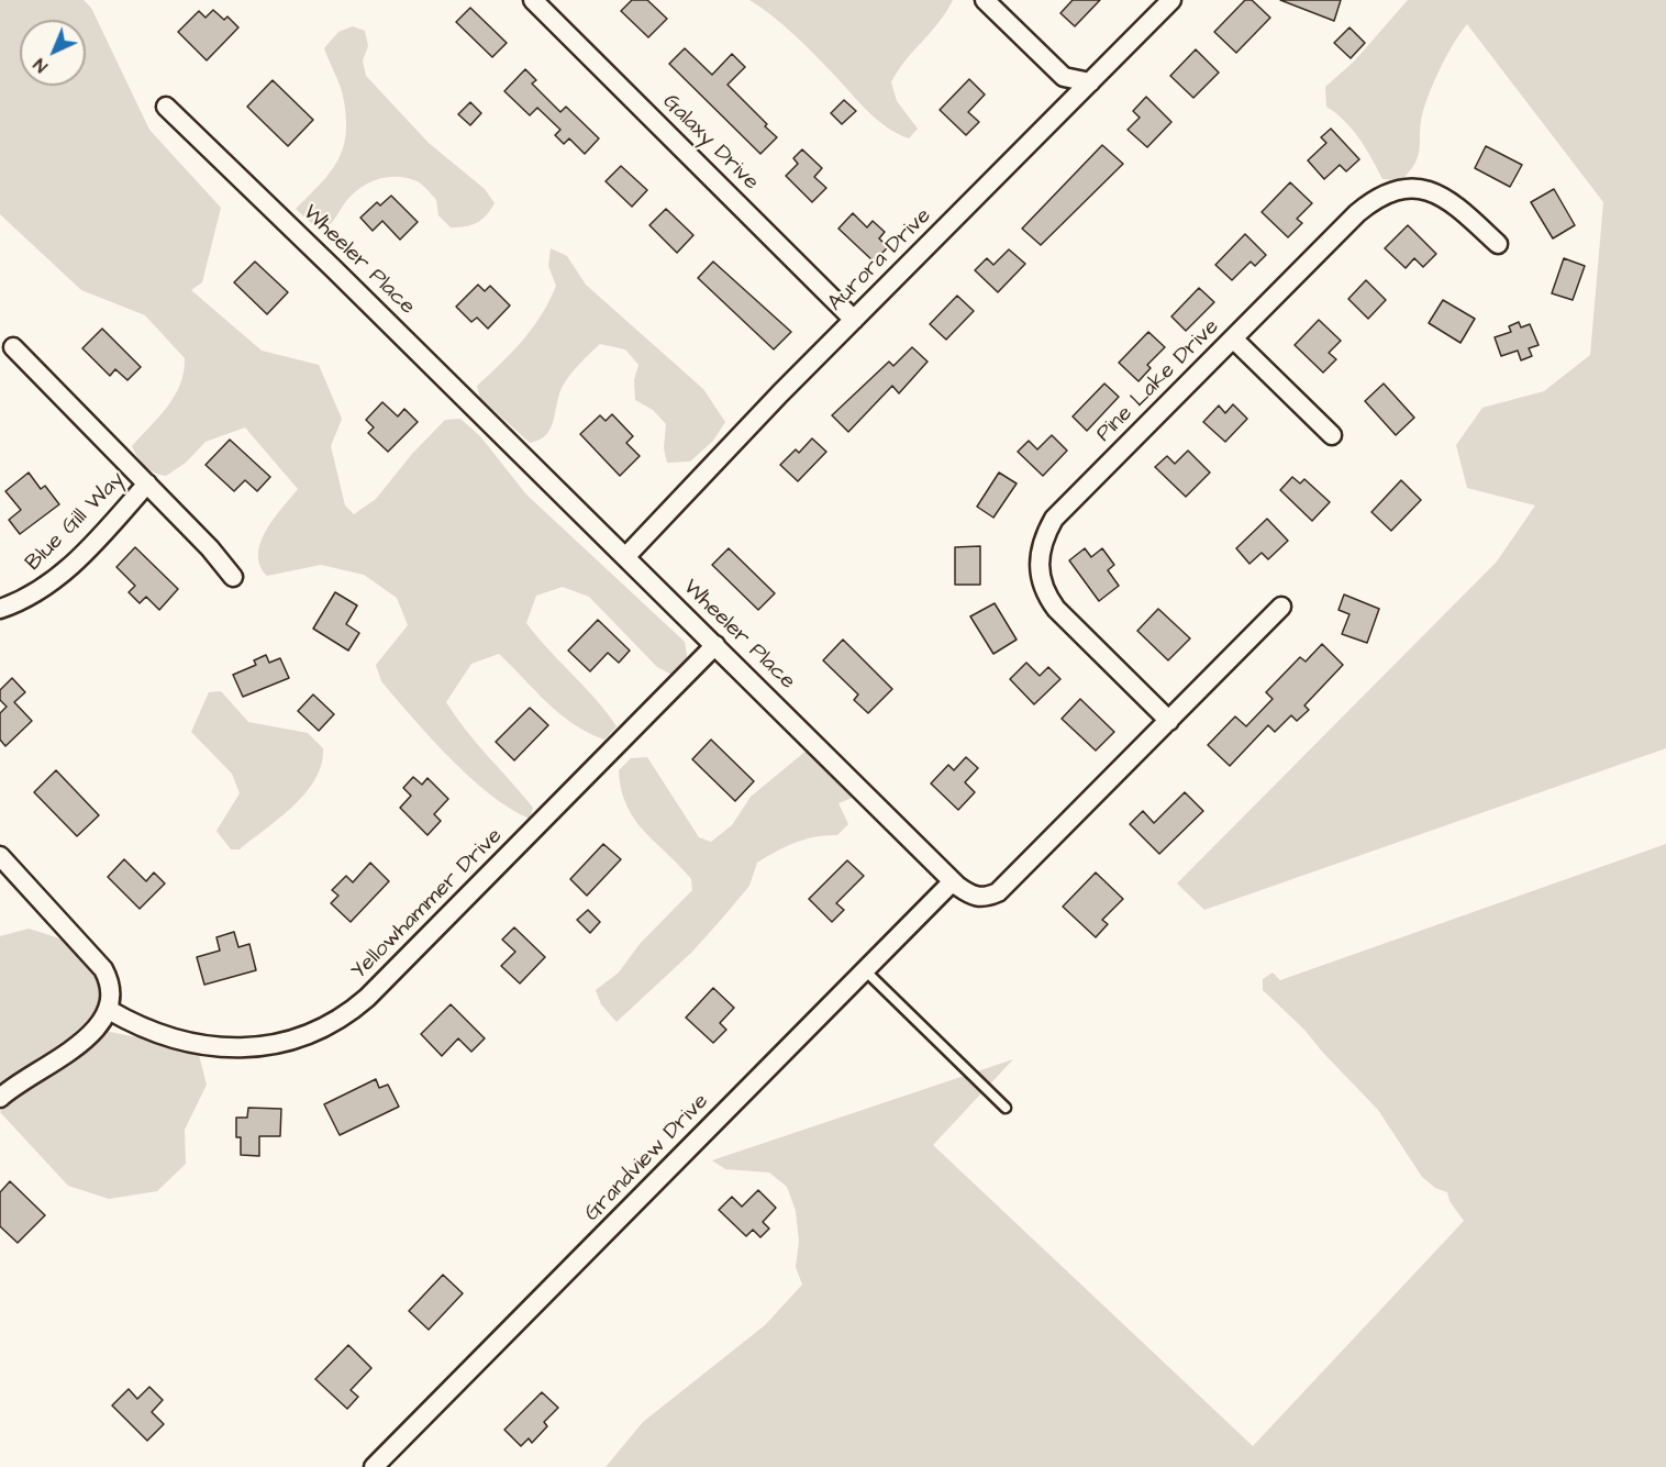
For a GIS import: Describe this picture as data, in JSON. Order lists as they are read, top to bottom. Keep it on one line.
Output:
{"streets":{"street":["Galaxy Drive","Wheeler Place","Aurora Drive","Pine Lake Drive","Blue Gill Way","Yellowhammer Drive","Grandview Drive"]},"crossings":[["Galaxy Drive","Aurora Drive"],["Wheeler Place","Aurora Drive"],["Wheeler Place","Pine Lake Drive"],["Wheeler Place","Yellowhammer Drive"],["Wheeler Place","Grandview Drive"]],"north":"bottom left"}
